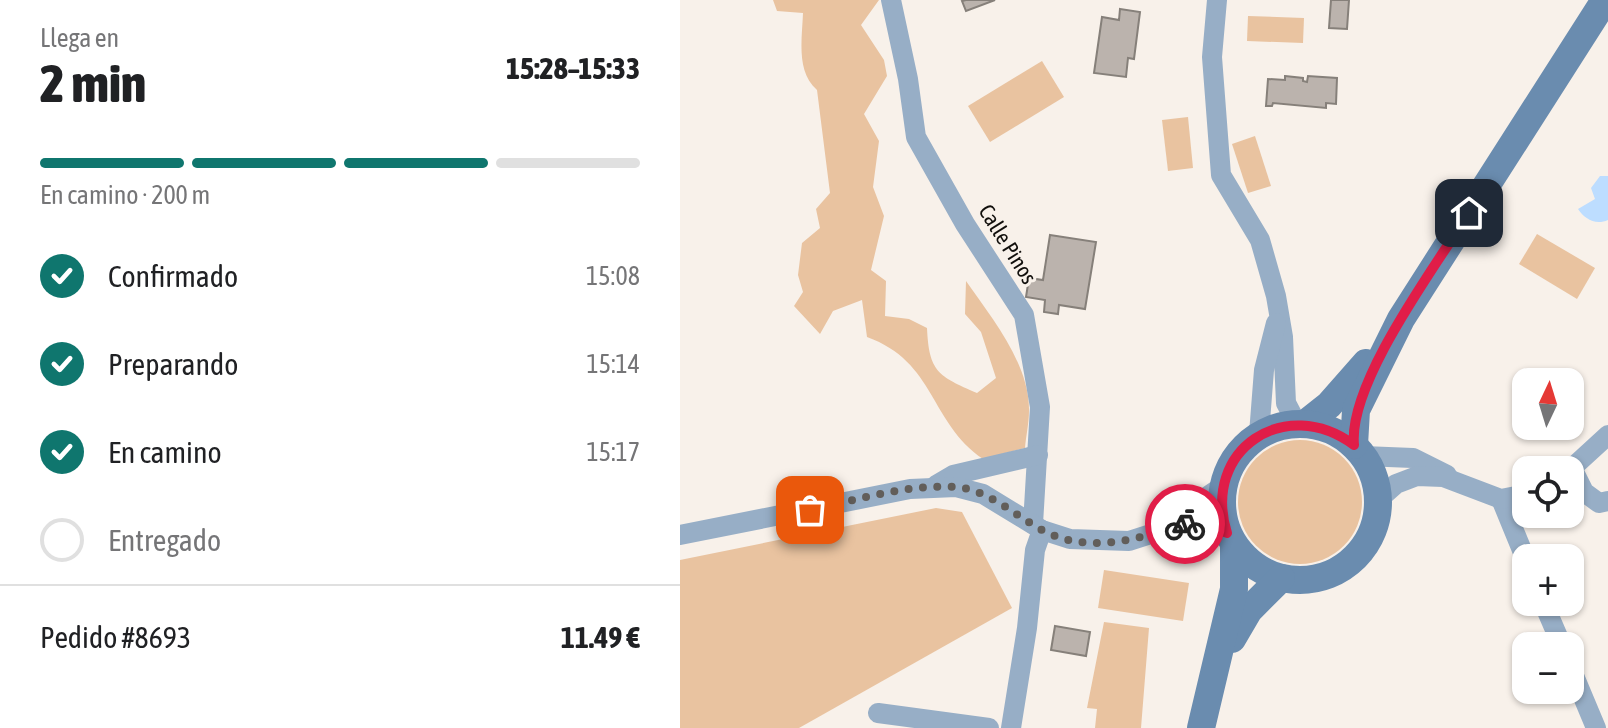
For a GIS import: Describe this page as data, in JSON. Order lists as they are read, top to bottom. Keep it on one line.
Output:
{"streets":{"street":["Calle Pinos"]},"north":"top","page":{"heading":["2 min","Llega en","15:28–15:33"],"panel":["Pedido #8693","11.49 €"],"bar":"En camino · 200 m","list":[["Confirmado","15:08"],["Preparando","15:14"],["En camino","15:17"],"Entregado"],"map_buttons":["+","−"]}}
